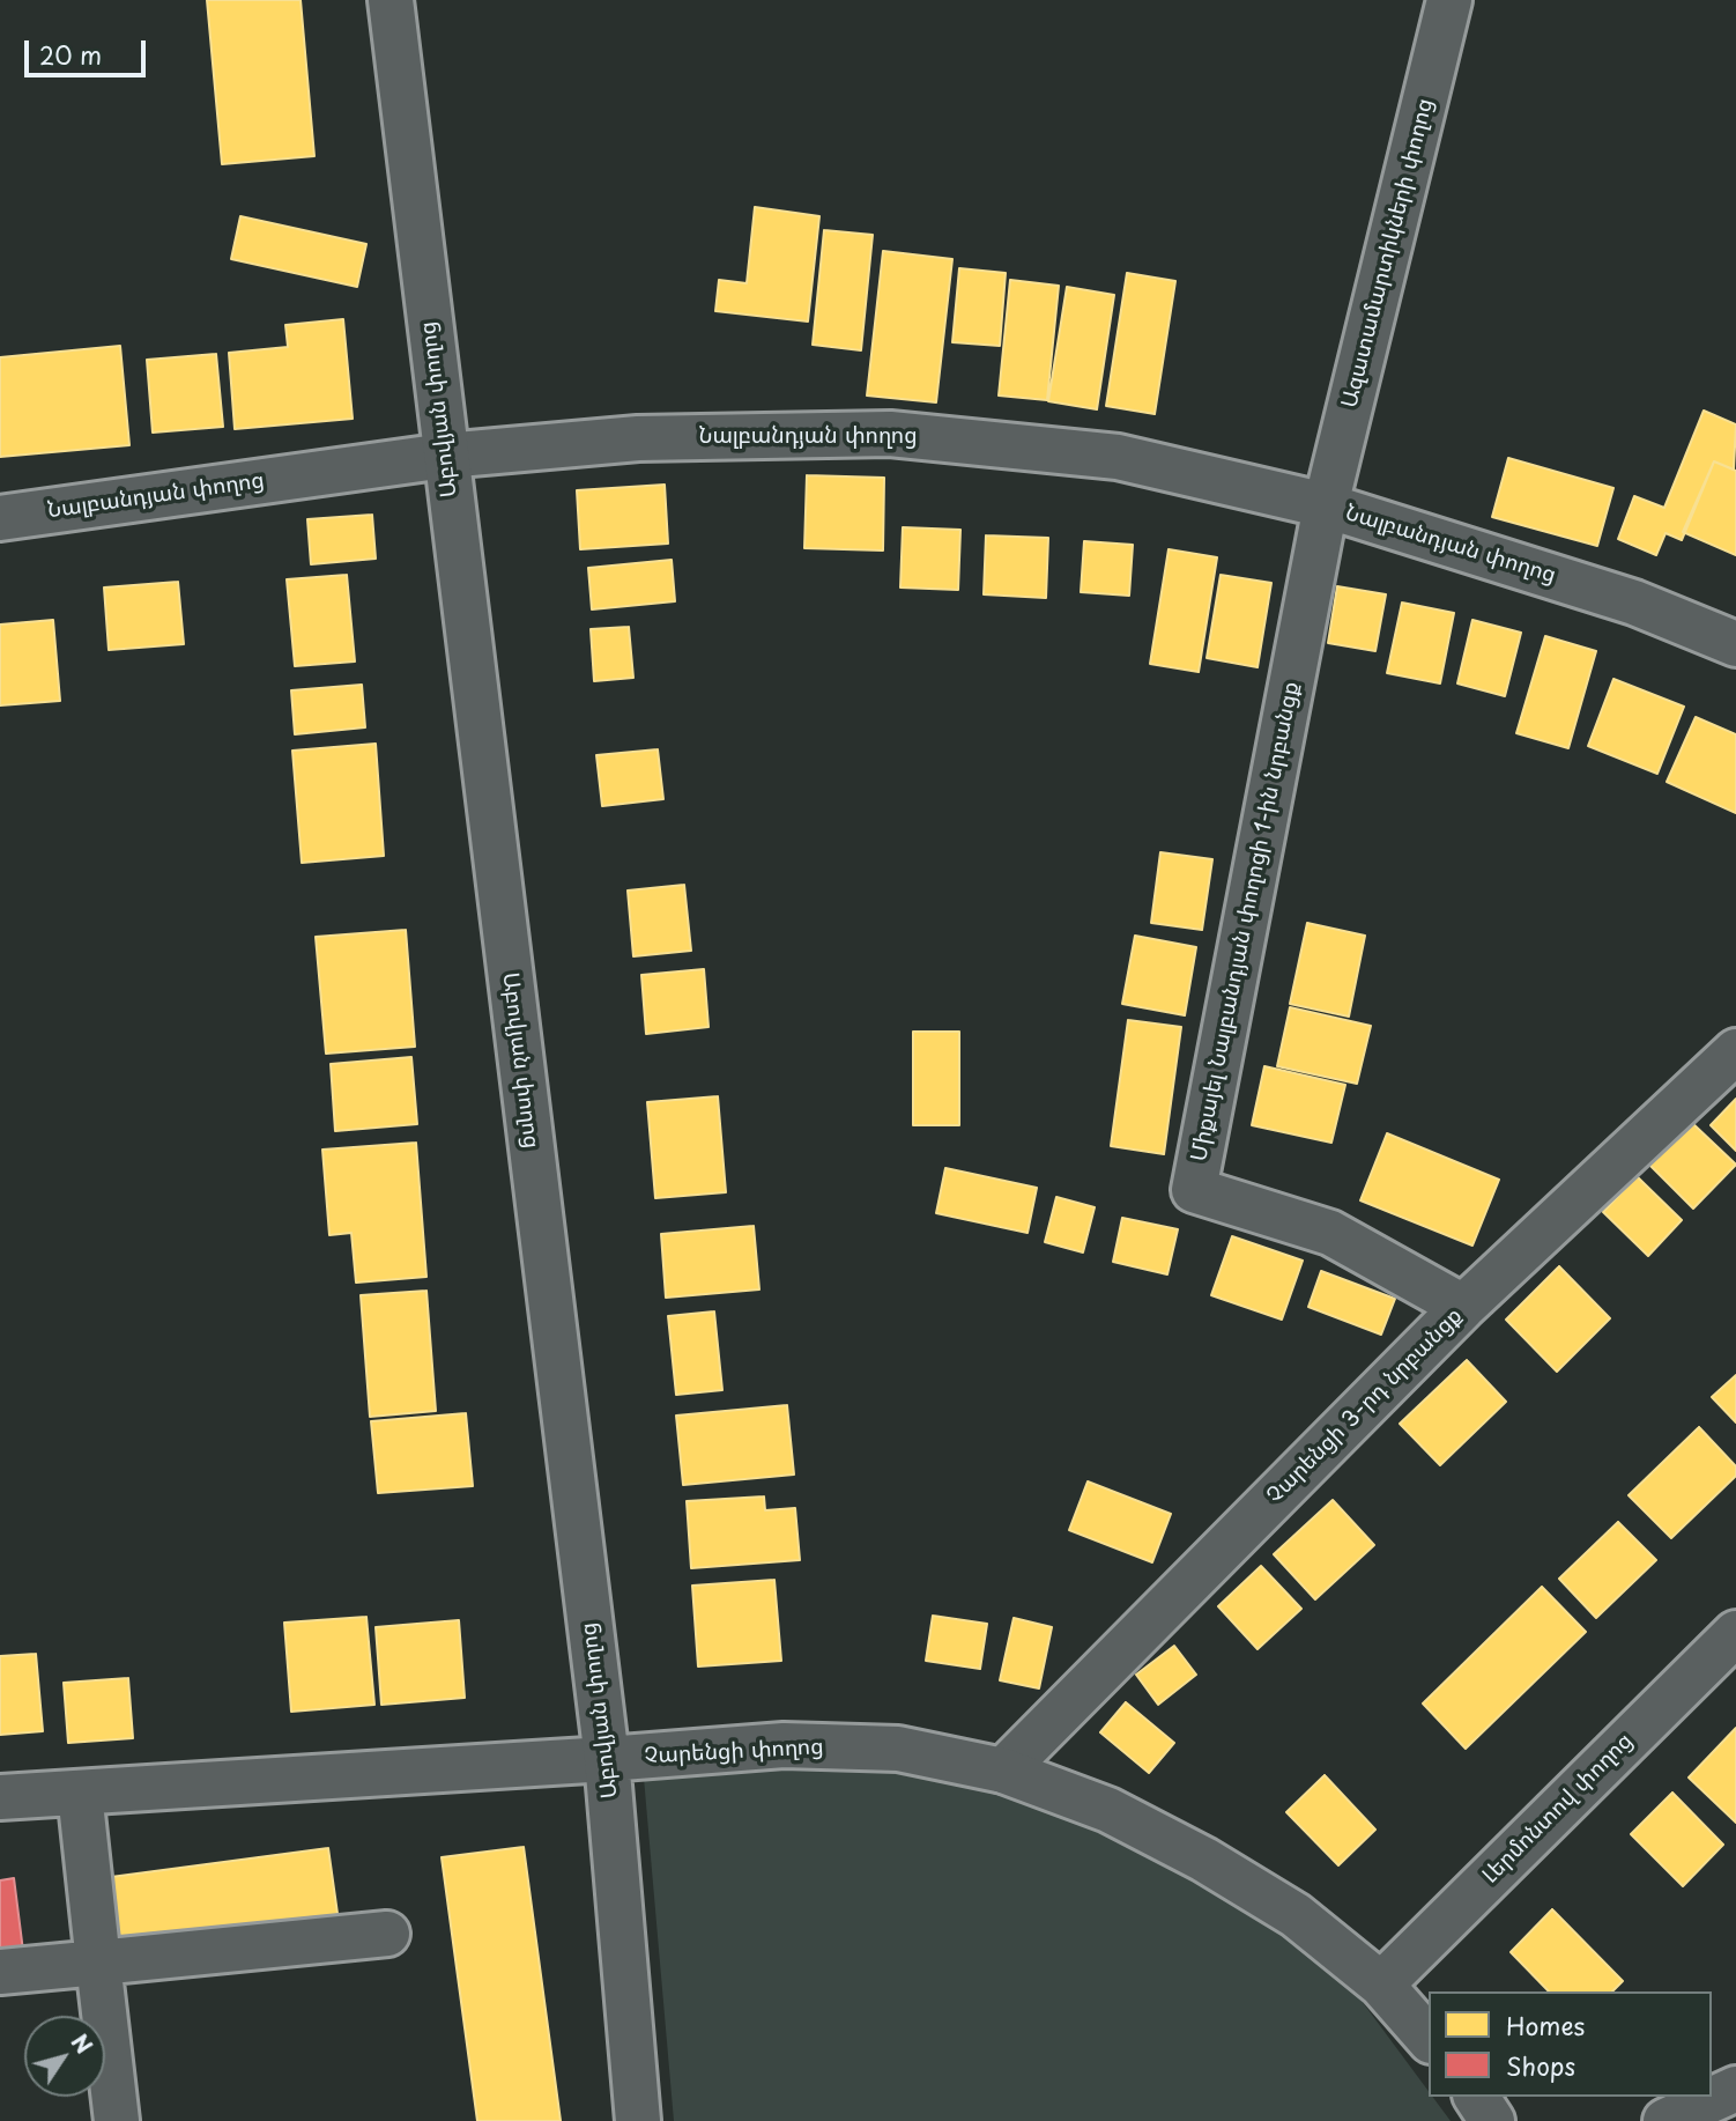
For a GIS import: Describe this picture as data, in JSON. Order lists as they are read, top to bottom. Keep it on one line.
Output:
{"streets":{"street":["Ազատամարտիկների փողոց","Աբովյան փողոց","Նալբանդյան փողոց","Միքայել Նալբանդյան փողոցի 1-ին նրբանցք","Չարենցի 3-րդ նրբանցք","Չարենցի փողոց","Լերմոնտով փողոց"]},"crossings":[["Ազատամարտիկների փողոց","Նալբանդյան փողոց"],["Ազատամարտիկների փողոց","Միքայել Նալբանդյան փողոցի 1-ին նրբանցք"],["Աբովյան փողոց","Նալբանդյան փողոց"],["Աբովյան փողոց","Չարենցի փողոց"],["Նալբանդյան փողոց","Միքայել Նալբանդյան փողոցի 1-ին նրբանցք"],["Միքայել Նալբանդյան փողոցի 1-ին նրբանցք","Չարենցի 3-րդ նրբանցք"],["Չարենցի 3-րդ նրբանցք","Չարենցի փողոց"],["Չարենցի փողոց","Լերմոնտով փողոց"]],"legend":["Homes","Shops"],"scale_bar":"20 m","north":"top right"}
